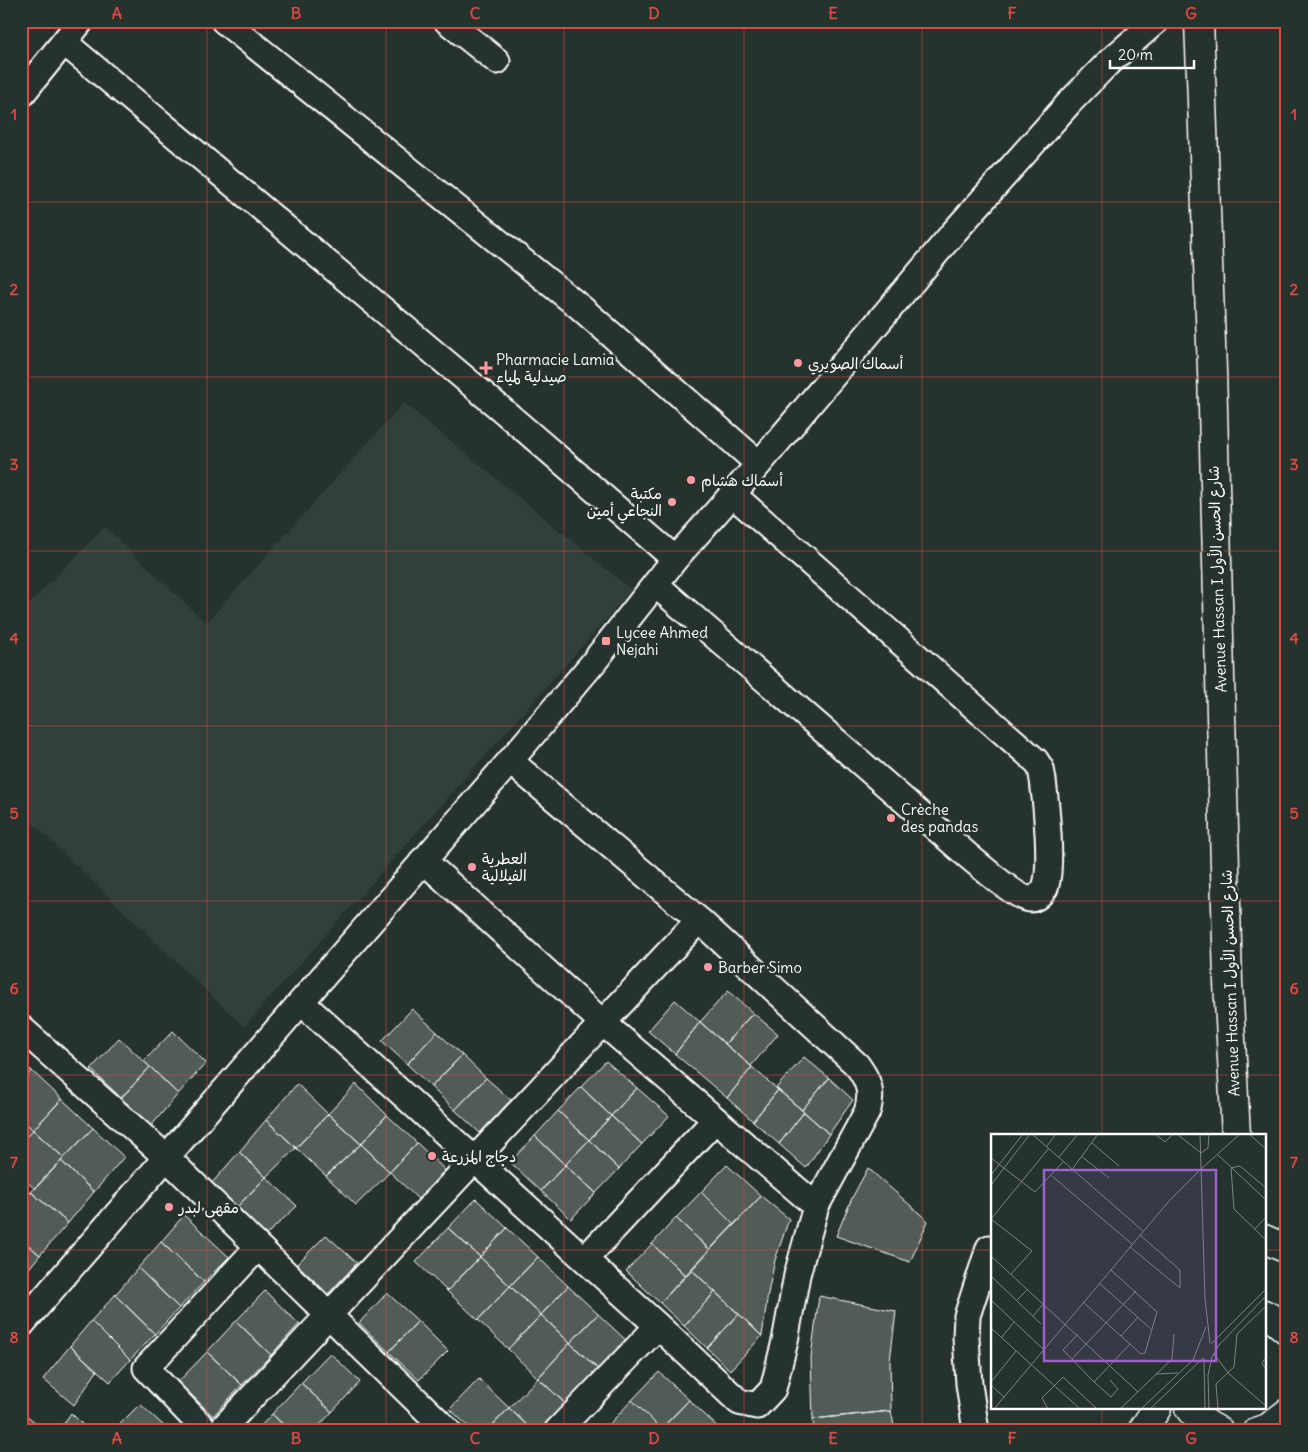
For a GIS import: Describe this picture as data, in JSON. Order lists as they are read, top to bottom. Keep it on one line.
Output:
{"streets":{"main road":["Avenue Hassan I شارع الحسن الأول"]},"places":{"other":["أسماك الصويري","أسماك هشام","مكتبة النجاعي أمين","Crèche des pandas","العطرية الفيلالية","Barber Simo","دجاج المزرعة","مقهى لبدر"],"health":["Pharmacie Lamia صيدلية لمياء"],"transit":["Lycee Ahmed Nejahi"]},"scale_bar":"20 m","grid":{"columns":["A","B","C","D","E","F","G"],"rows":["1","2","3","4","5","6","7","8"]}}
